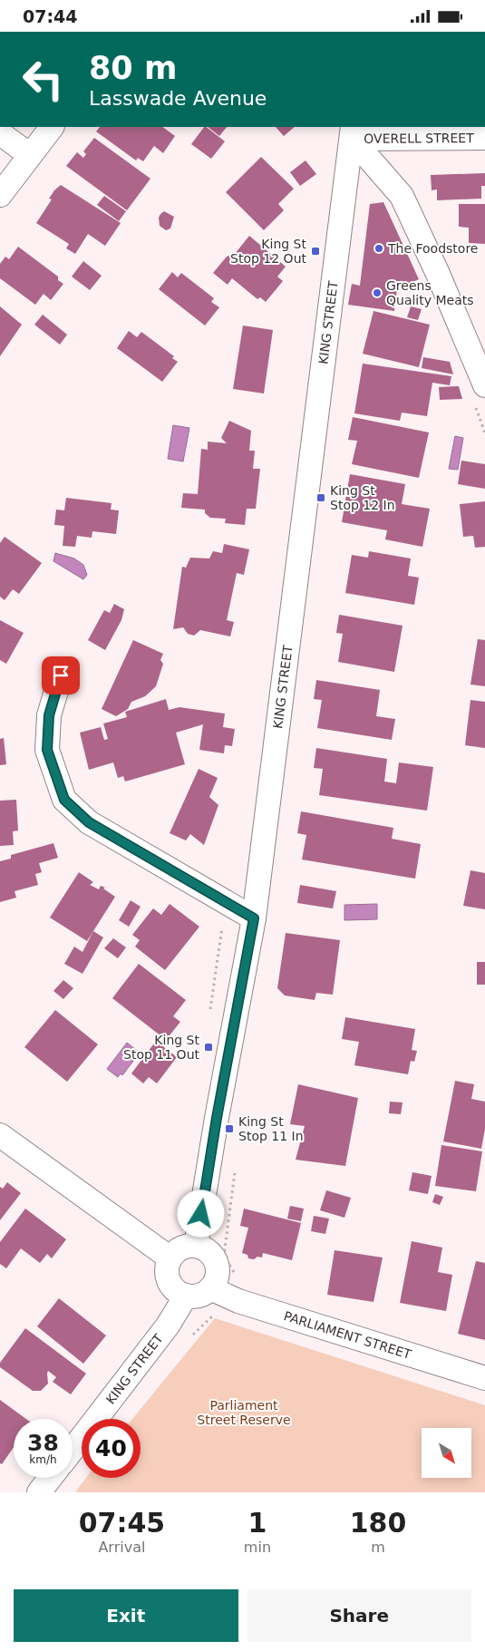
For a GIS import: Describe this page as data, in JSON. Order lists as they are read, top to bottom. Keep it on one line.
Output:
{"streets":{"street":["OVERELL STREET","KING STREET","PARLIAMENT STREET"]},"crossings":[["OVERELL STREET","KING STREET"],["KING STREET","PARLIAMENT STREET"]],"parks":["Parliament Street Reserve"],"places":{"other":["The Foodstore","Greens Quality Meats"],"transit":["King St Stop 12 Out","King St Stop 12 In","King St Stop 11 Out","King St Stop 11 In"]},"north":"bottom right","page":{"status":"07:44","turn":["80 m","Lasswade Avenue"],"speed":"38 km/h","limit":"40","eta":["07:45","Arrival","1","min","180","m"],"buttons":["Exit","Share"]}}
